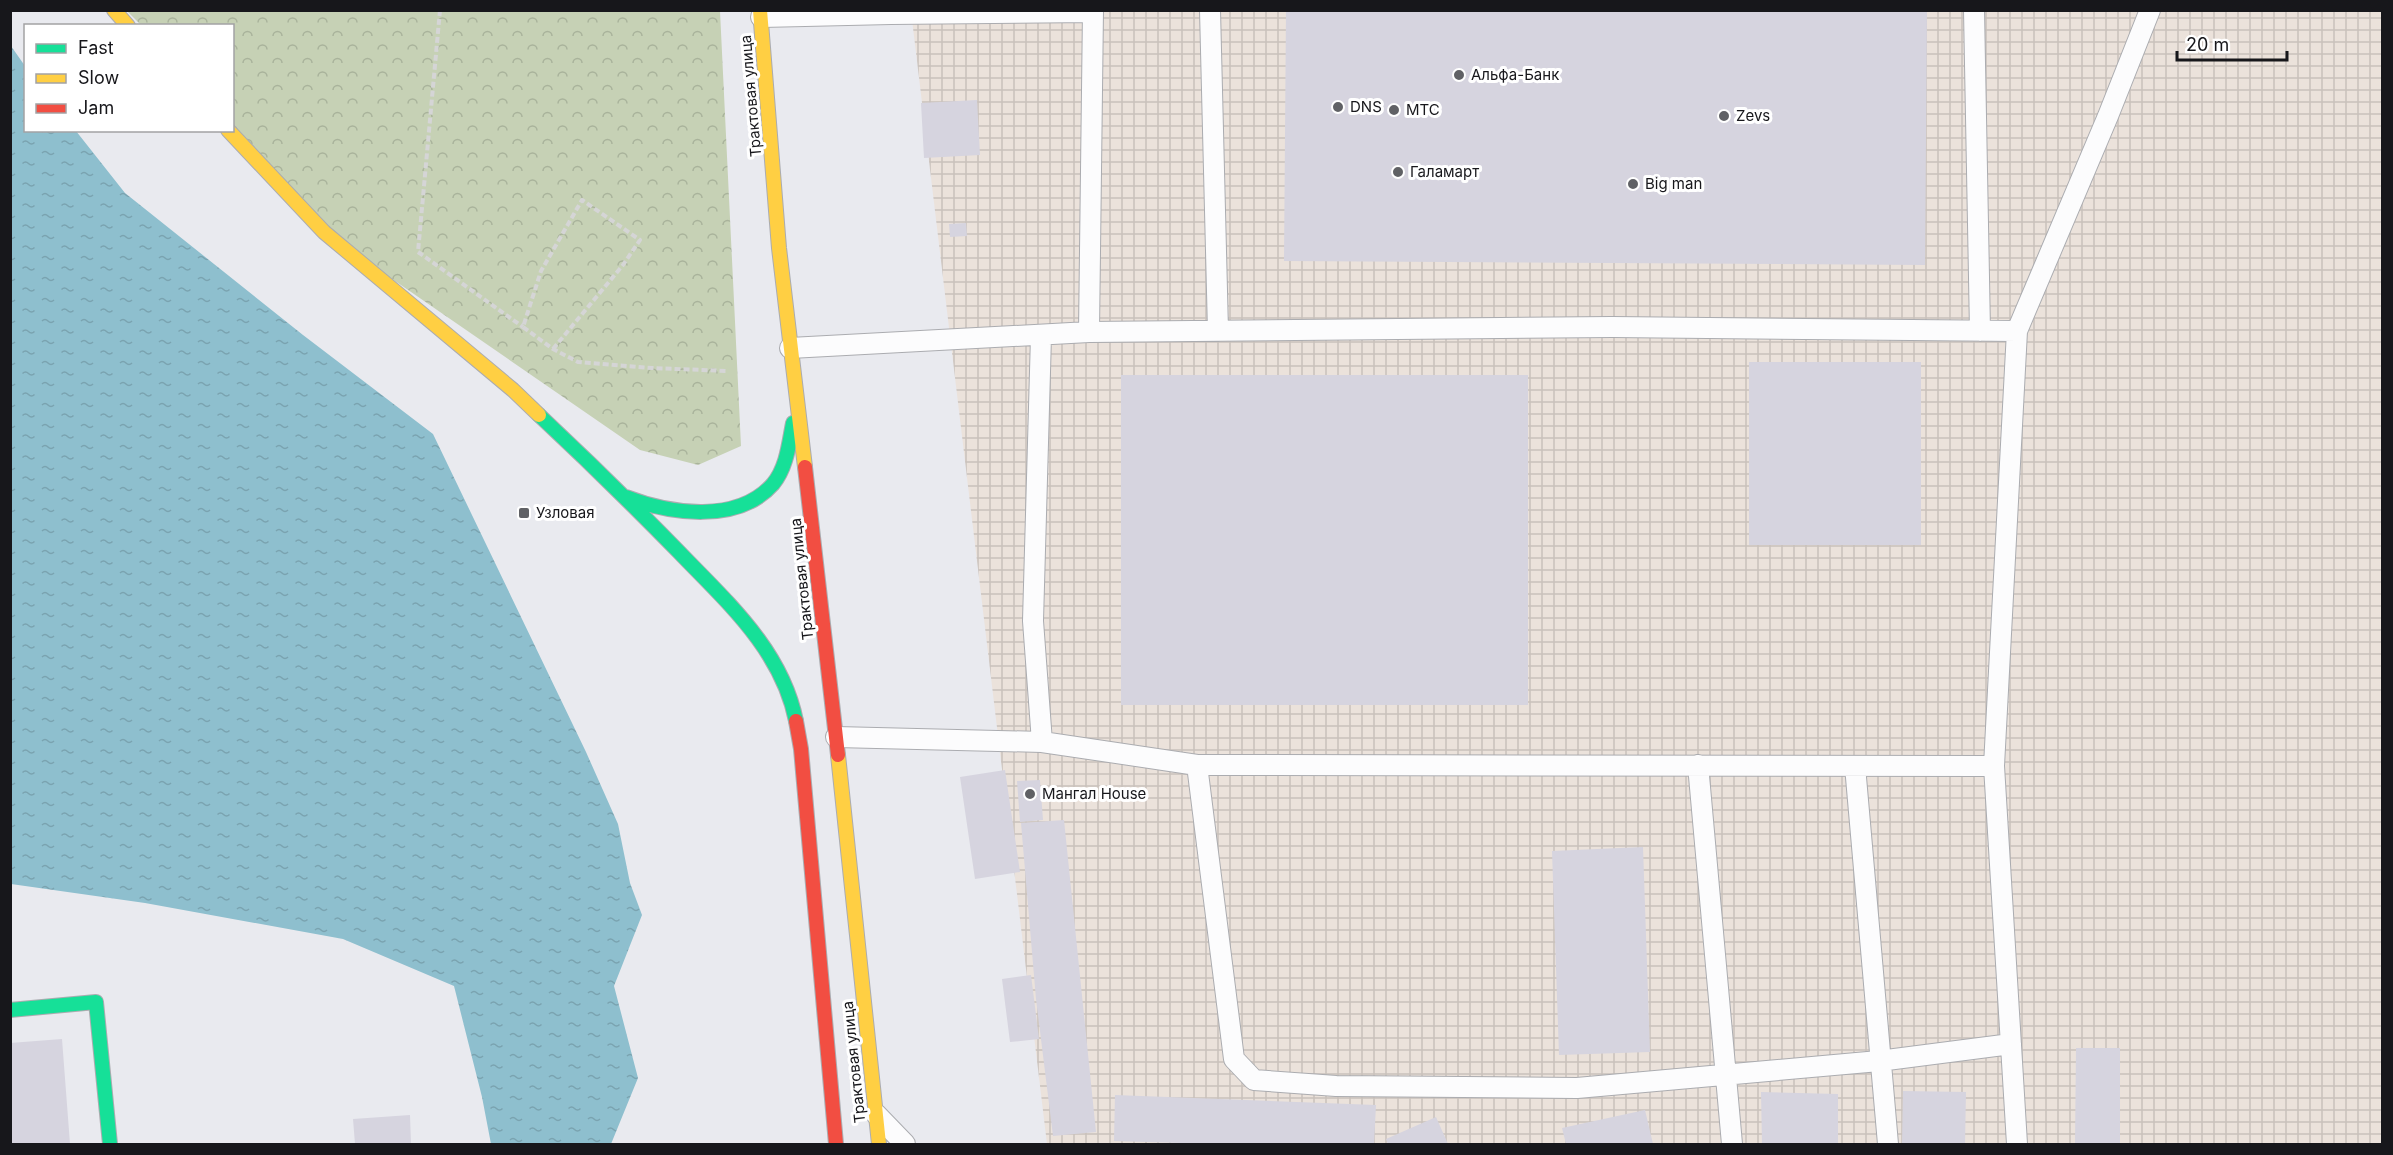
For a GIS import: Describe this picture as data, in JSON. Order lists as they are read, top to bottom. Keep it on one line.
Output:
{"streets":{"main road":["Трактовая улица"]},"places":{"other":["Альфа-Банк","DNS","МТС","Zevs","Галамарт","Big man","Мангал House"],"transit":["Узловая"]},"legend":["Fast","Slow","Jam"],"scale_bar":"20 m"}
